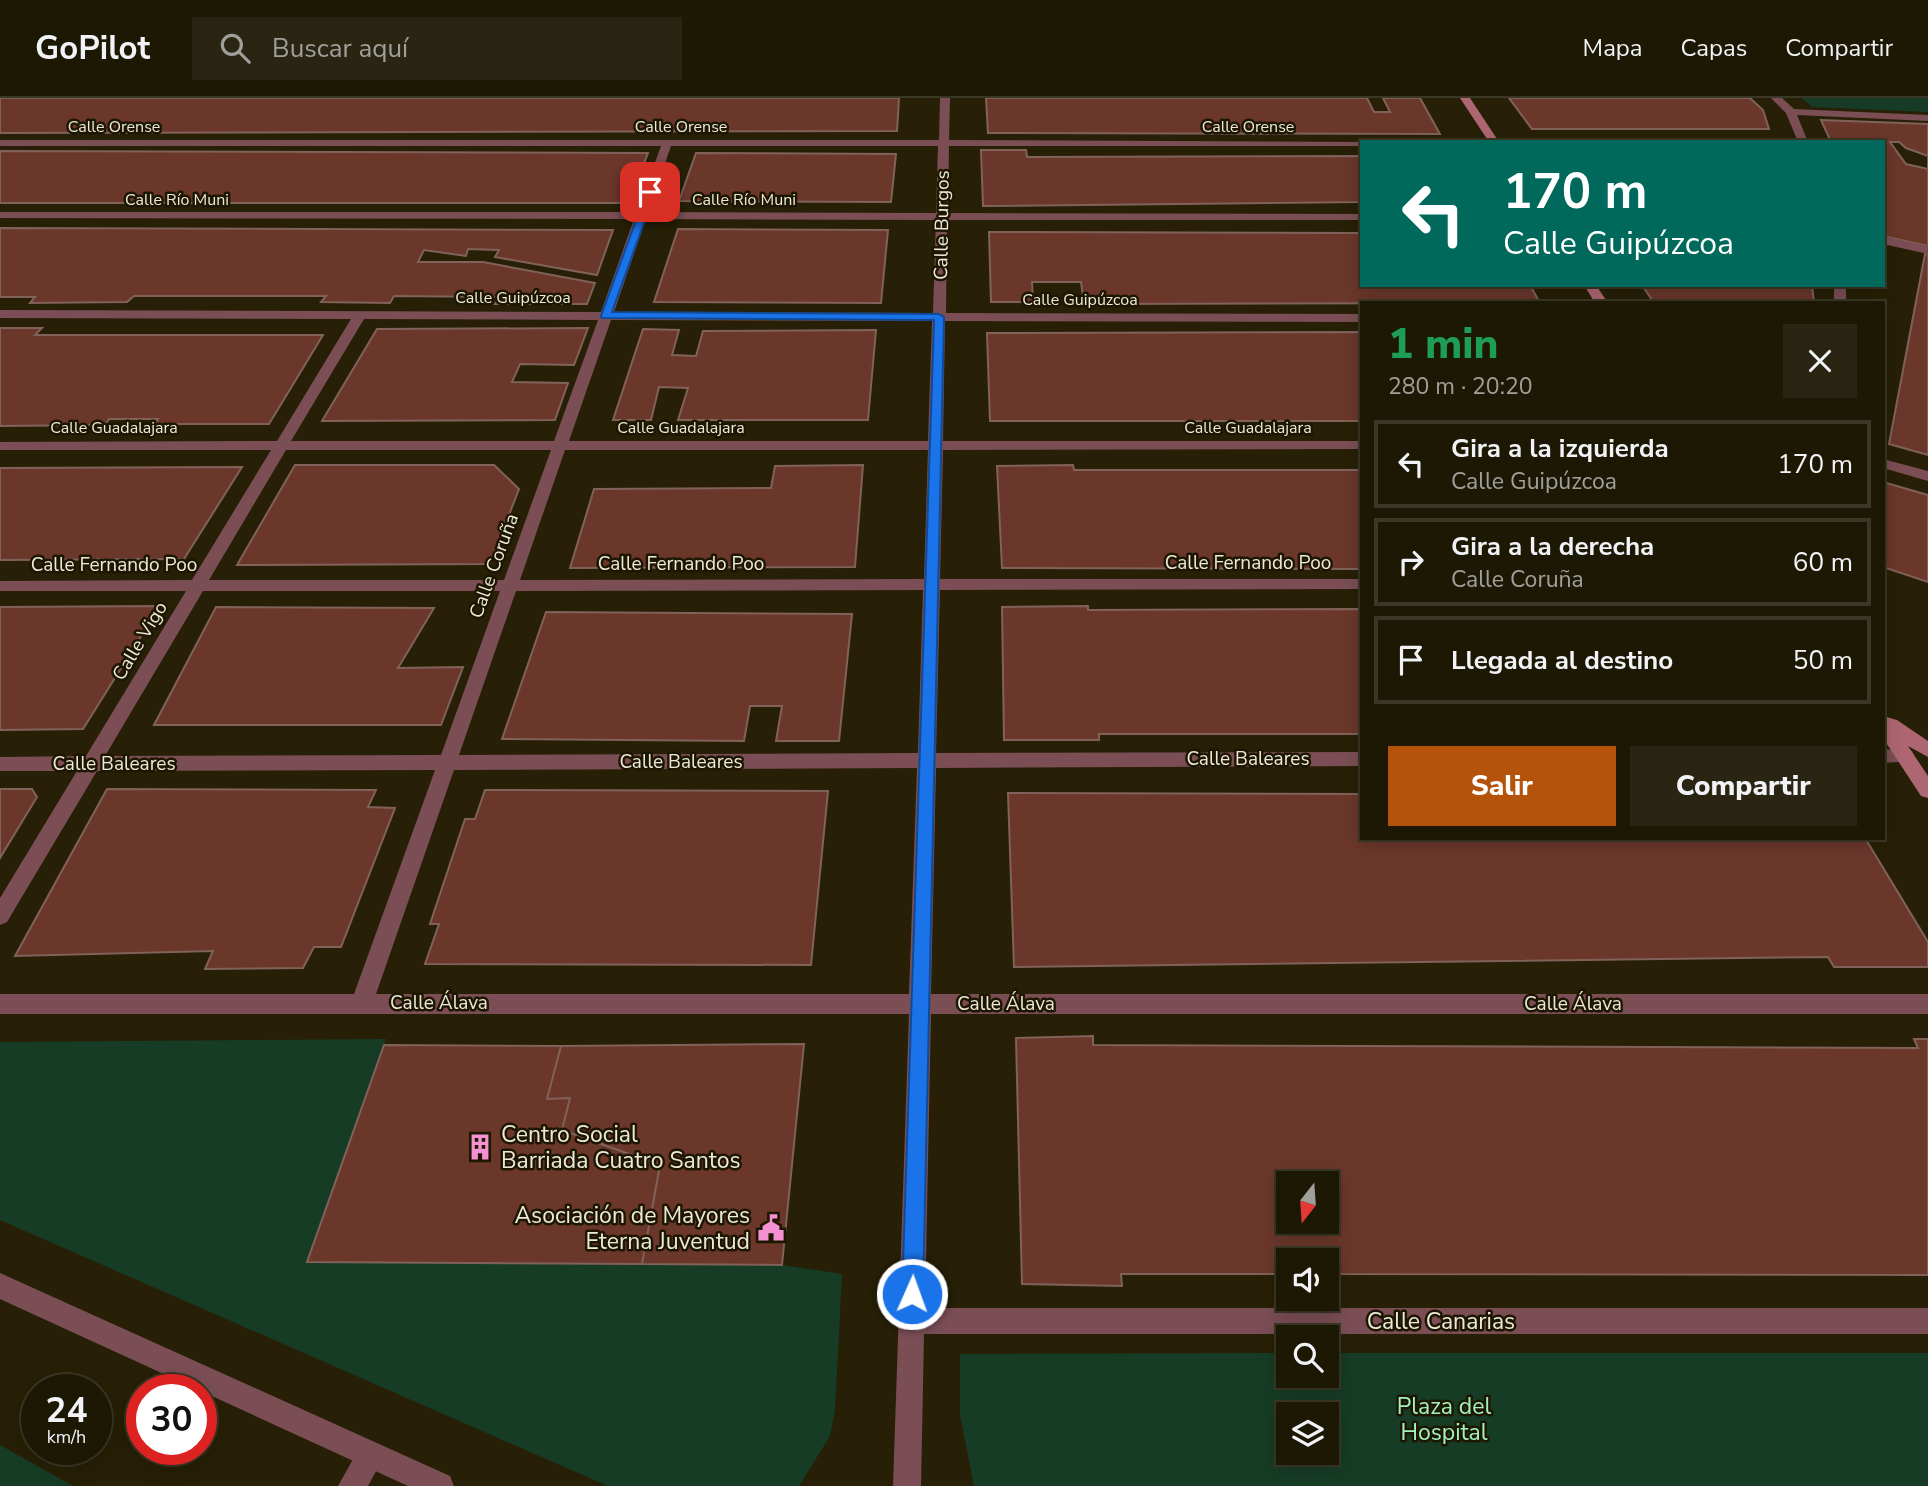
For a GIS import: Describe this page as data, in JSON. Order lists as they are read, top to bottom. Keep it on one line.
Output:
{"streets":{"street":["Calle Orense","Calle Río Muni","Calle Burgos","Calle Guipúzcoa","Calle Guadalajara","Calle Fernando Poo","Calle Coruña","Calle Vigo","Calle Baleares","Calle Álava","Calle Canarias"]},"crossings":[["Calle Orense","Calle Burgos"],["Calle Orense","Calle Coruña"],["Calle Río Muni","Calle Burgos"],["Calle Río Muni","Calle Coruña"],["Calle Burgos","Calle Guipúzcoa"],["Calle Burgos","Calle Guadalajara"],["Calle Burgos","Calle Fernando Poo"],["Calle Burgos","Calle Baleares"],["Calle Burgos","Calle Álava"],["Calle Burgos","Calle Canarias"],["Calle Guipúzcoa","Calle Coruña"],["Calle Guipúzcoa","Calle Vigo"],["Calle Guadalajara","Calle Coruña"],["Calle Guadalajara","Calle Vigo"],["Calle Fernando Poo","Calle Coruña"],["Calle Fernando Poo","Calle Vigo"],["Calle Coruña","Calle Baleares"],["Calle Coruña","Calle Álava"],["Calle Vigo","Calle Baleares"]],"parks":["Plaza del Hospital"],"places":{"building":["Centro Social Barriada Cuatro Santos"],"public building":["Asociación de Mayores Eterna Juventud"]},"north":"bottom","page":{"header":"GoPilot","search":"Buscar aquí","nav":["Mapa","Capas","Compartir"],"turn":["170 m","Calle Guipúzcoa"],"heading":["1 min","280 m · 20:20"],"list":[{"name":"Gira a la izquierda","note":"Calle Guipúzcoa","value":"170 m"},{"name":"Gira a la derecha","note":"Calle Coruña","value":"60 m"},{"name":"Llegada al destino","value":"50 m"}],"buttons":["Salir","Compartir"],"speed":"24 km/h","limit":"30"}}
